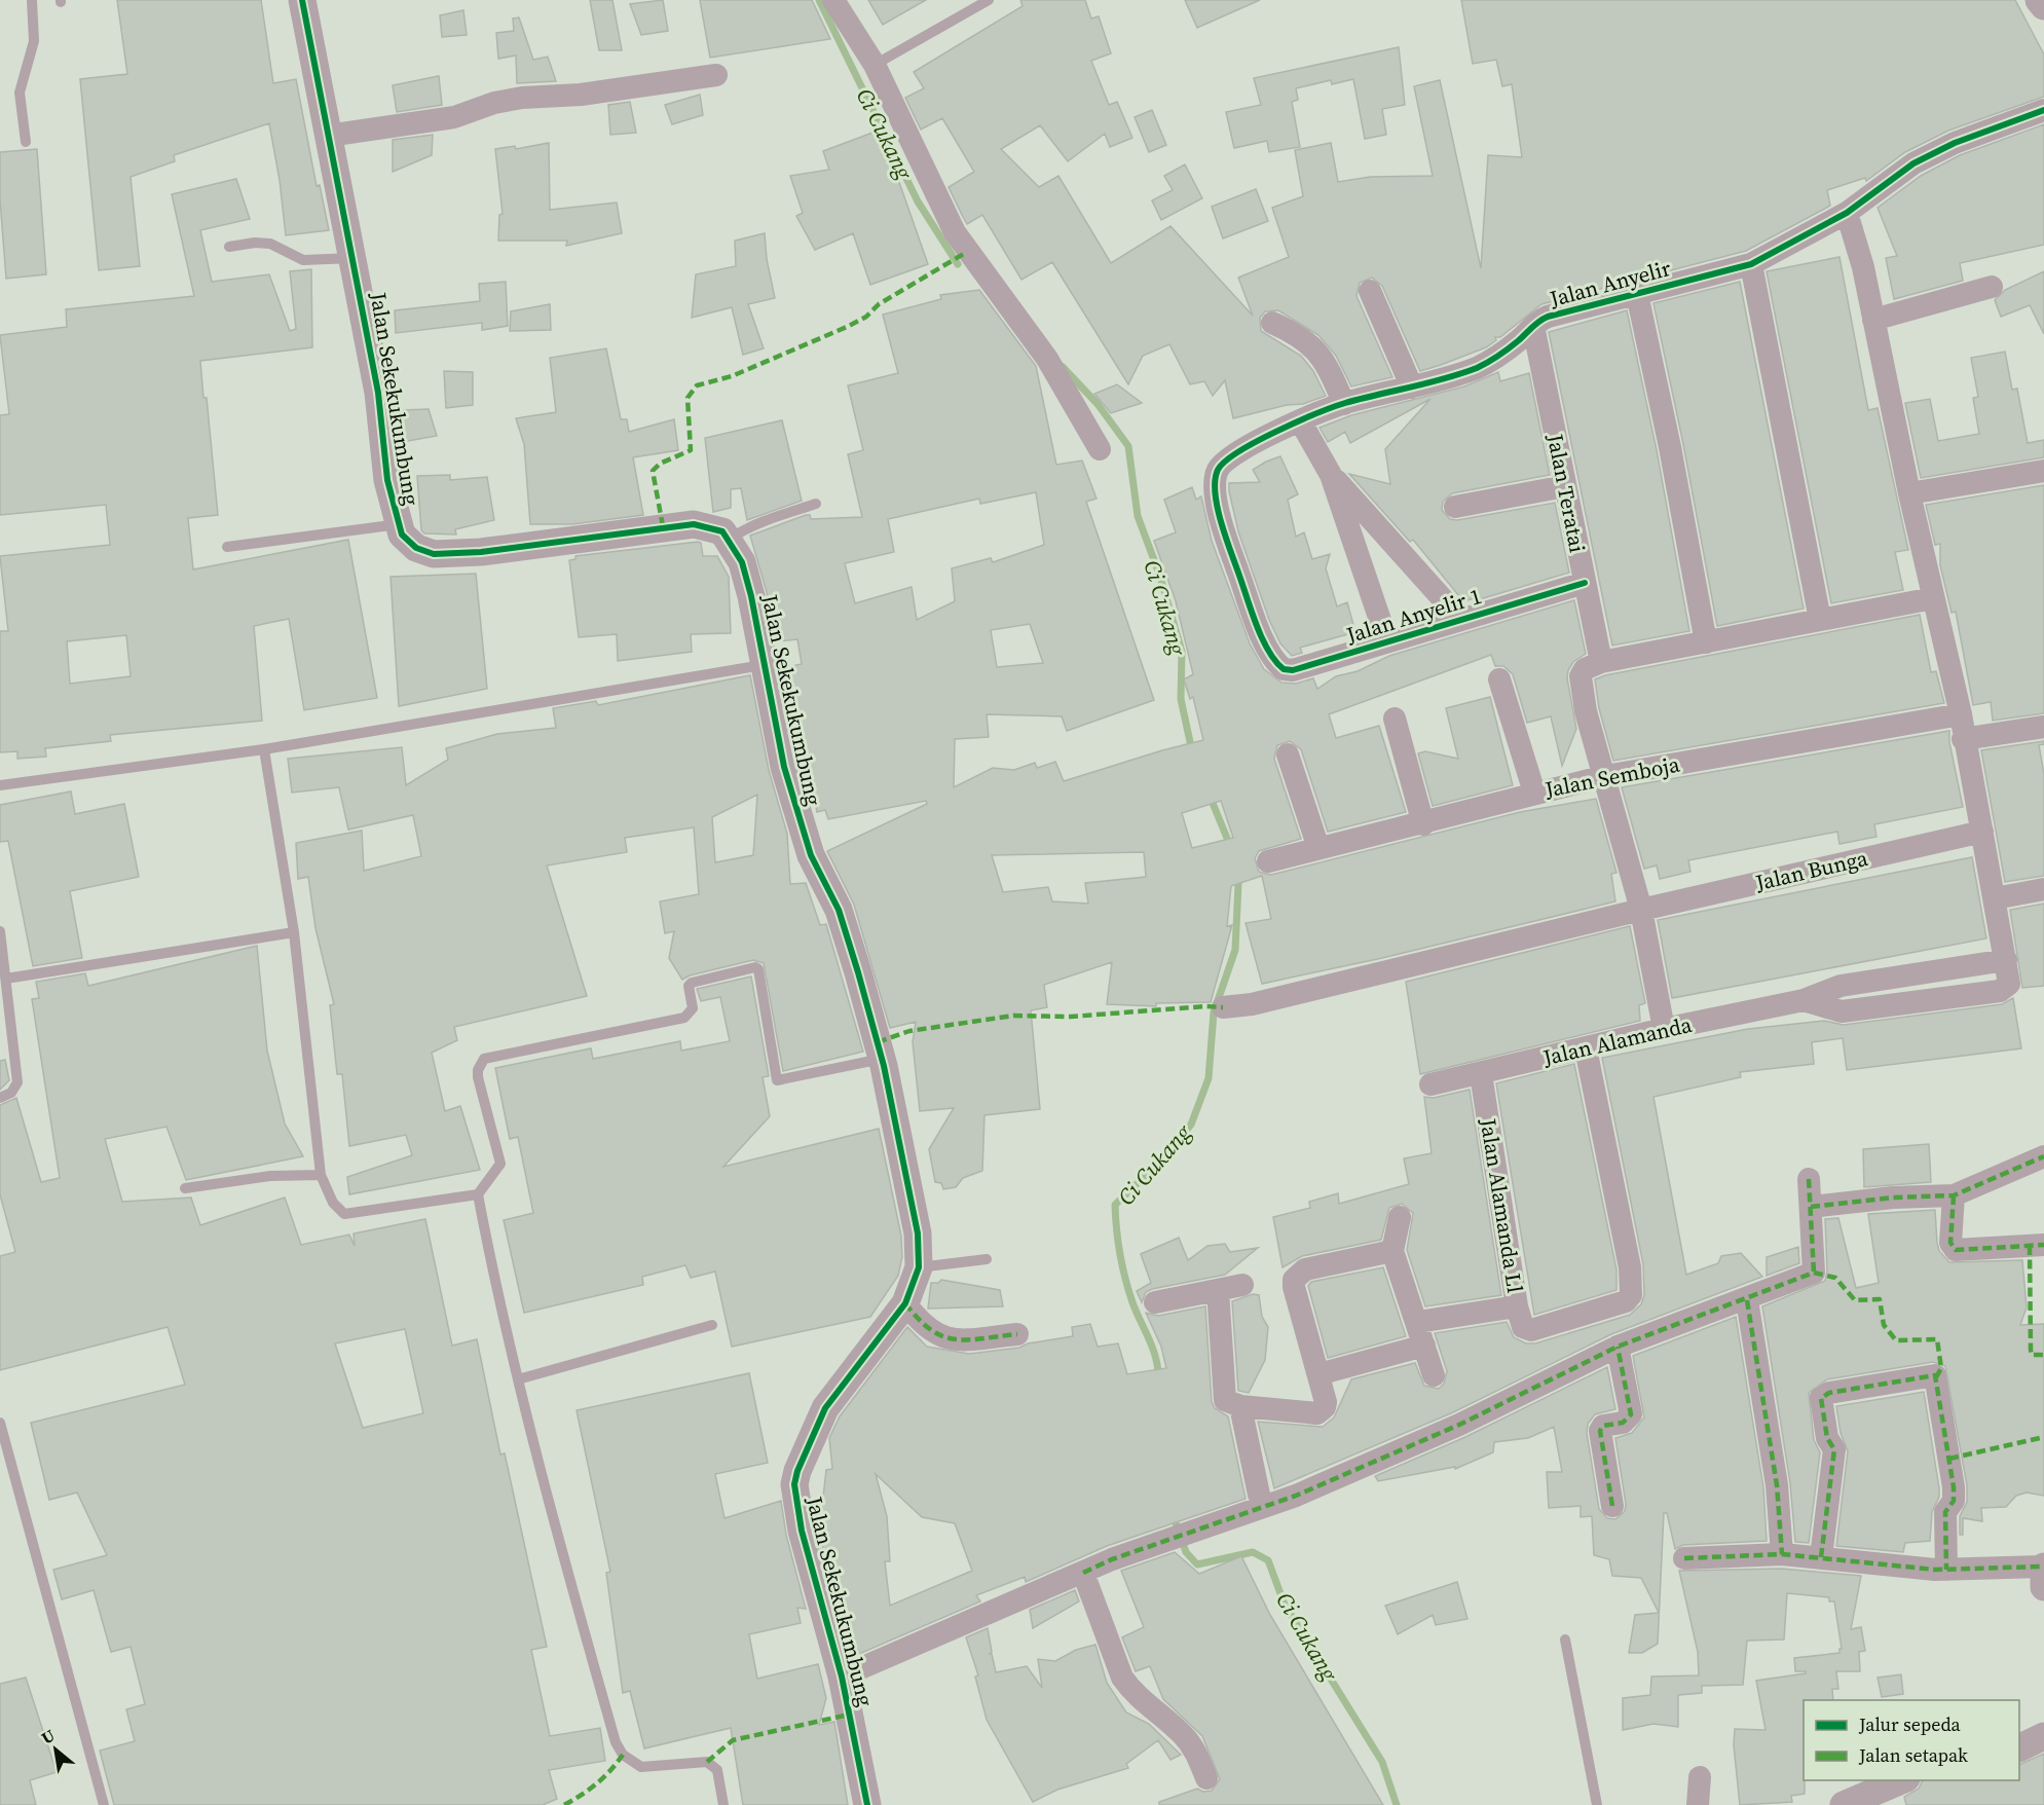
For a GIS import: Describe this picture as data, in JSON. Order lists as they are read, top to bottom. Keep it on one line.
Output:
{"streets":{"street":["Jalan Anyelir","Jalan Sekekukumbung","Jalan Teratai","Jalan Anyelir 1","Jalan Semboja","Jalan Bunga","Jalan Alamanda","Jalan Alamanda Ll"]},"crossings":[["Jalan Anyelir","Jalan Teratai"],["Jalan Anyelir","Jalan Anyelir 1"],["Jalan Teratai","Jalan Anyelir 1"],["Jalan Alamanda","Jalan Alamanda Ll"]],"water":["Ci Cukang"],"legend":["Jalur sepeda","Jalan setapak"],"north":"top left"}
